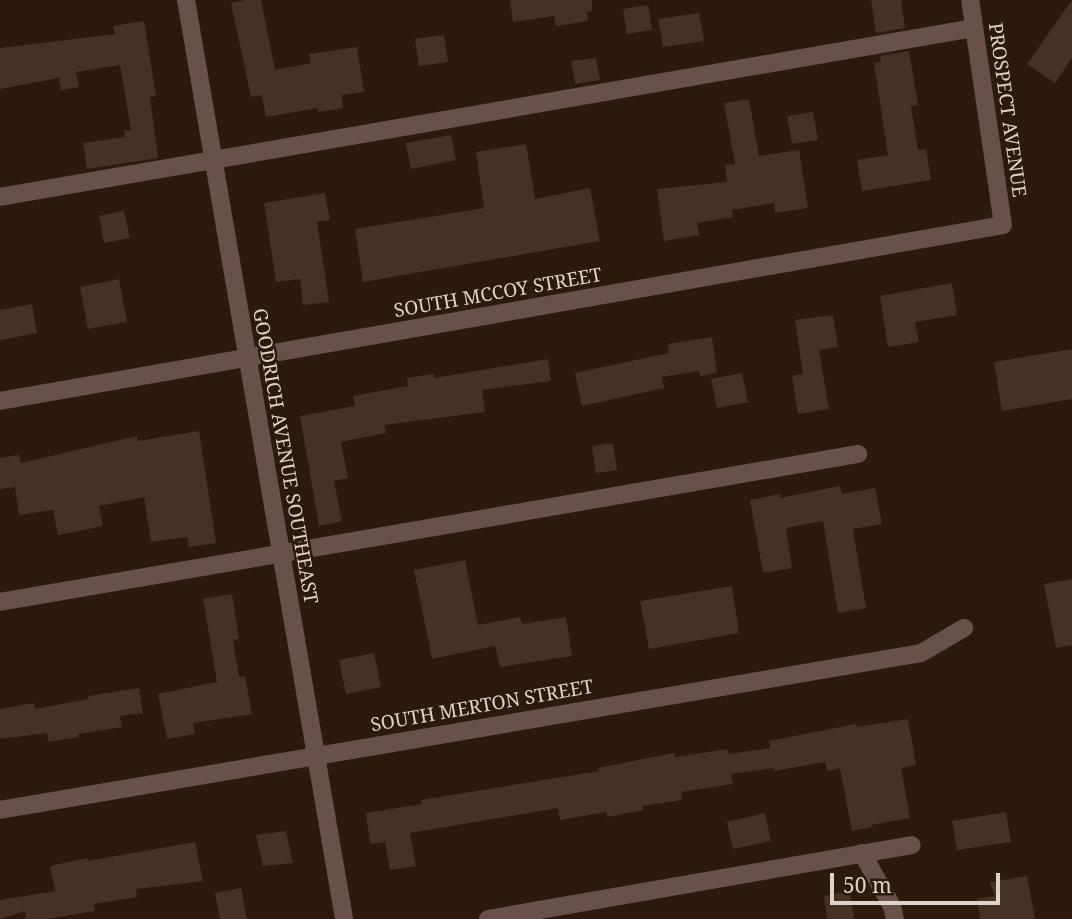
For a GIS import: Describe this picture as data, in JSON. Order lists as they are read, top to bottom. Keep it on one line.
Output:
{"streets":{"street":["PROSPECT AVENUE","SOUTH MCCOY STREET","GOODRICH AVENUE SOUTHEAST","SOUTH MERTON STREET"]},"crossings":[["PROSPECT AVENUE","SOUTH MCCOY STREET"],["SOUTH MCCOY STREET","GOODRICH AVENUE SOUTHEAST"],["GOODRICH AVENUE SOUTHEAST","SOUTH MERTON STREET"]],"scale_bar":"50 m"}
